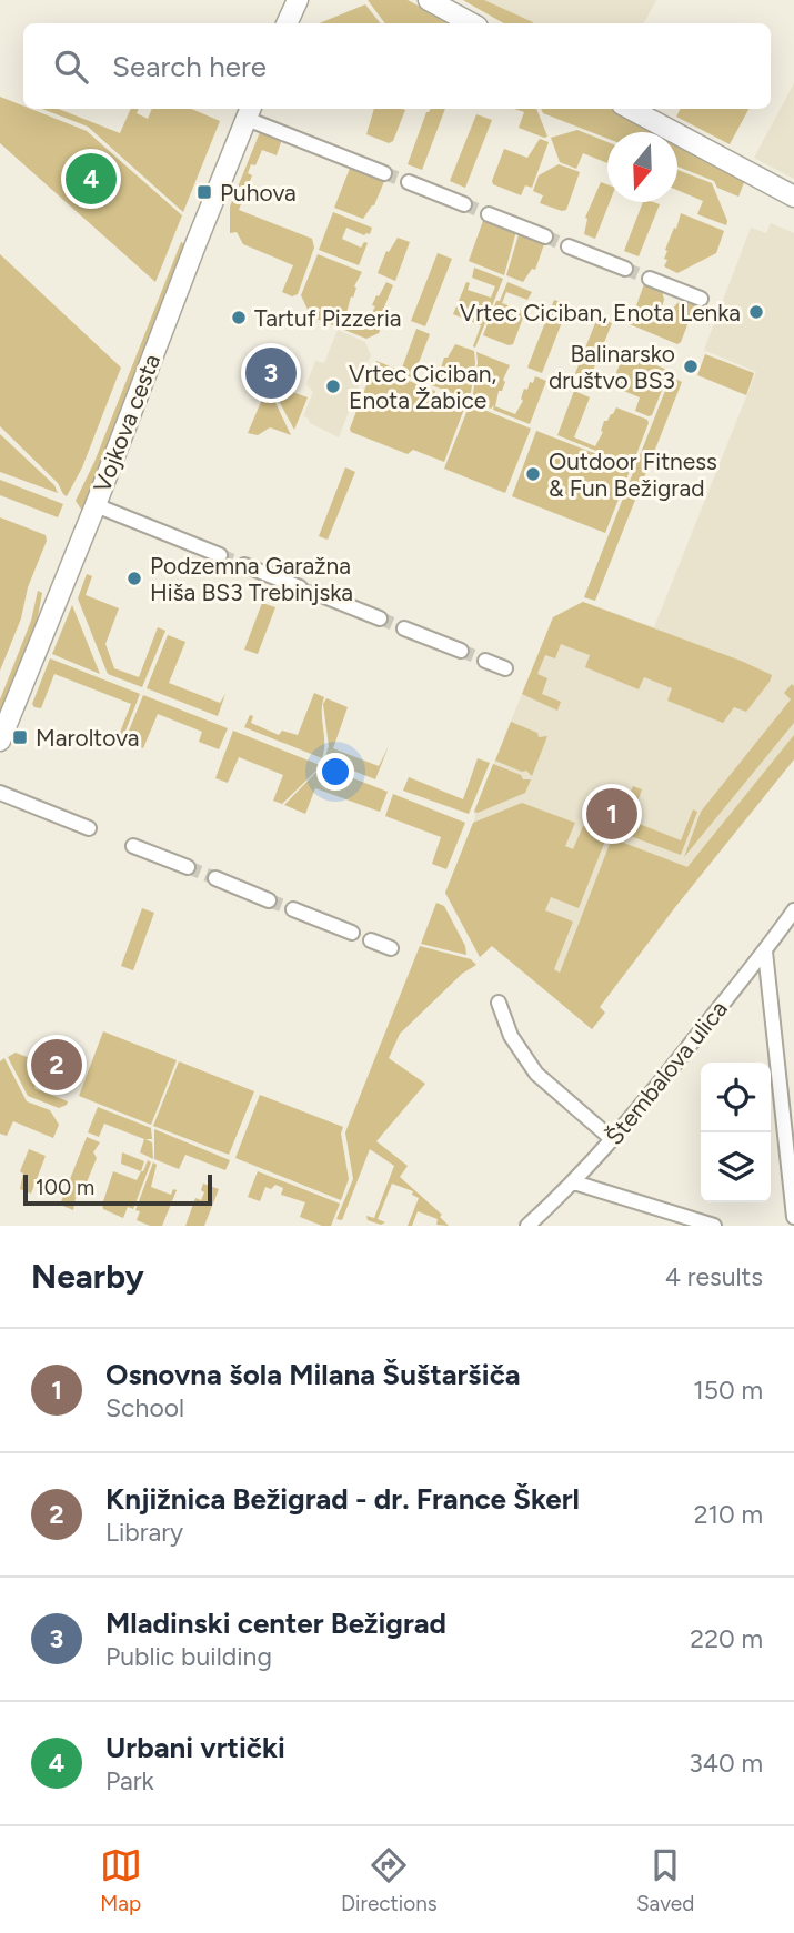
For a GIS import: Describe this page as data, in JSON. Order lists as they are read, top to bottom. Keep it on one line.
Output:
{"streets":{"street":["Vojkova cesta","Štembalova ulica"]},"places":{"transit":["Puhova","Maroltova"],"other":["Vrtec Ciciban, Enota Lenka","Tartuf Pizzeria","Balinarsko društvo BS3","Vrtec Ciciban, Enota Žabice","Outdoor Fitness & Fun Bežigrad","Podzemna Garažna Hiša BS3 Trebinjska"]},"scale_bar":"100 m","north":"bottom","page":{"search":"Search here","pins":["4","3","1","2"],"scale":"100 m","heading":["Nearby","4 results"],"list":[{"mark":"1","name":"Osnovna šola Milana Šuštaršiča","note":"School","value":"150 m"},{"mark":"2","name":"Knjižnica Bežigrad - dr. France Škerl","note":"Library","value":"210 m"},{"mark":"3","name":"Mladinski center Bežigrad","note":"Public building","value":"220 m"},{"mark":"4","name":"Urbani vrtički","note":"Park","value":"340 m"}],"nav":["Map","Directions","Saved"]}}
